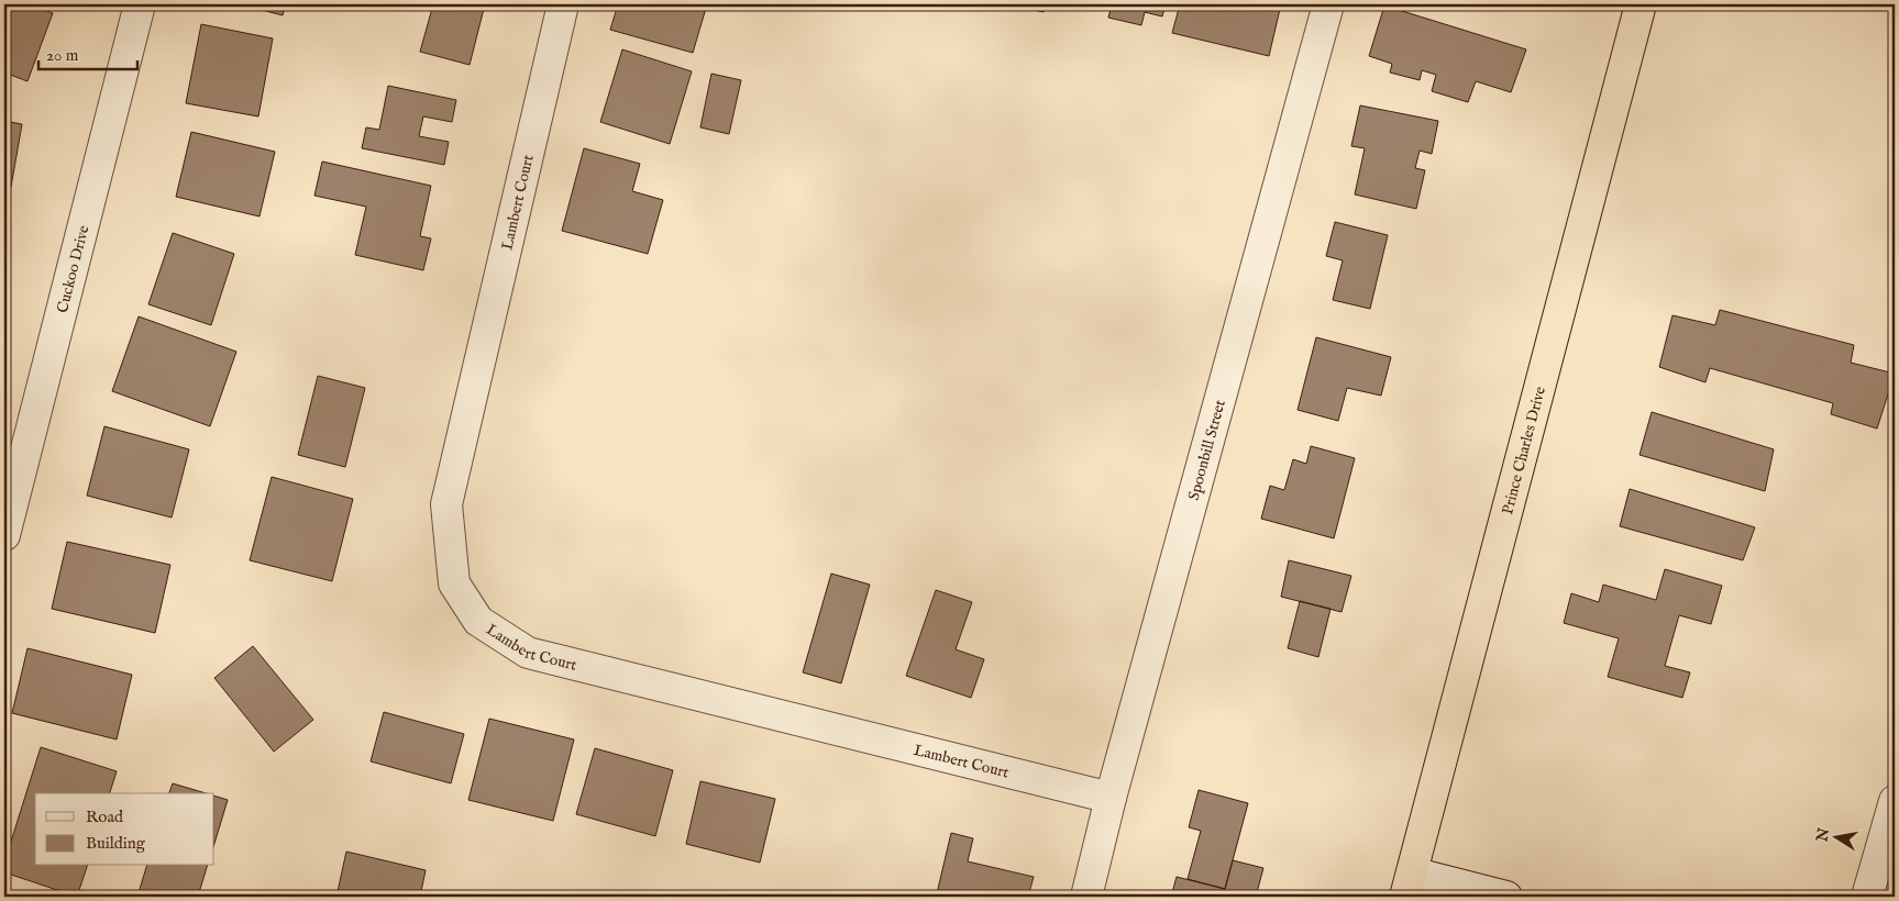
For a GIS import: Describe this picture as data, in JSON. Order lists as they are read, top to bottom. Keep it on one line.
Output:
{"streets":{"highway":["Prince Charles Drive"],"street":["Lambert Court","Cuckoo Drive","Spoonbill Street"]},"crossings":[["Lambert Court","Spoonbill Street"]],"legend":["Road","Building"],"scale_bar":"20 m","north":"left"}
